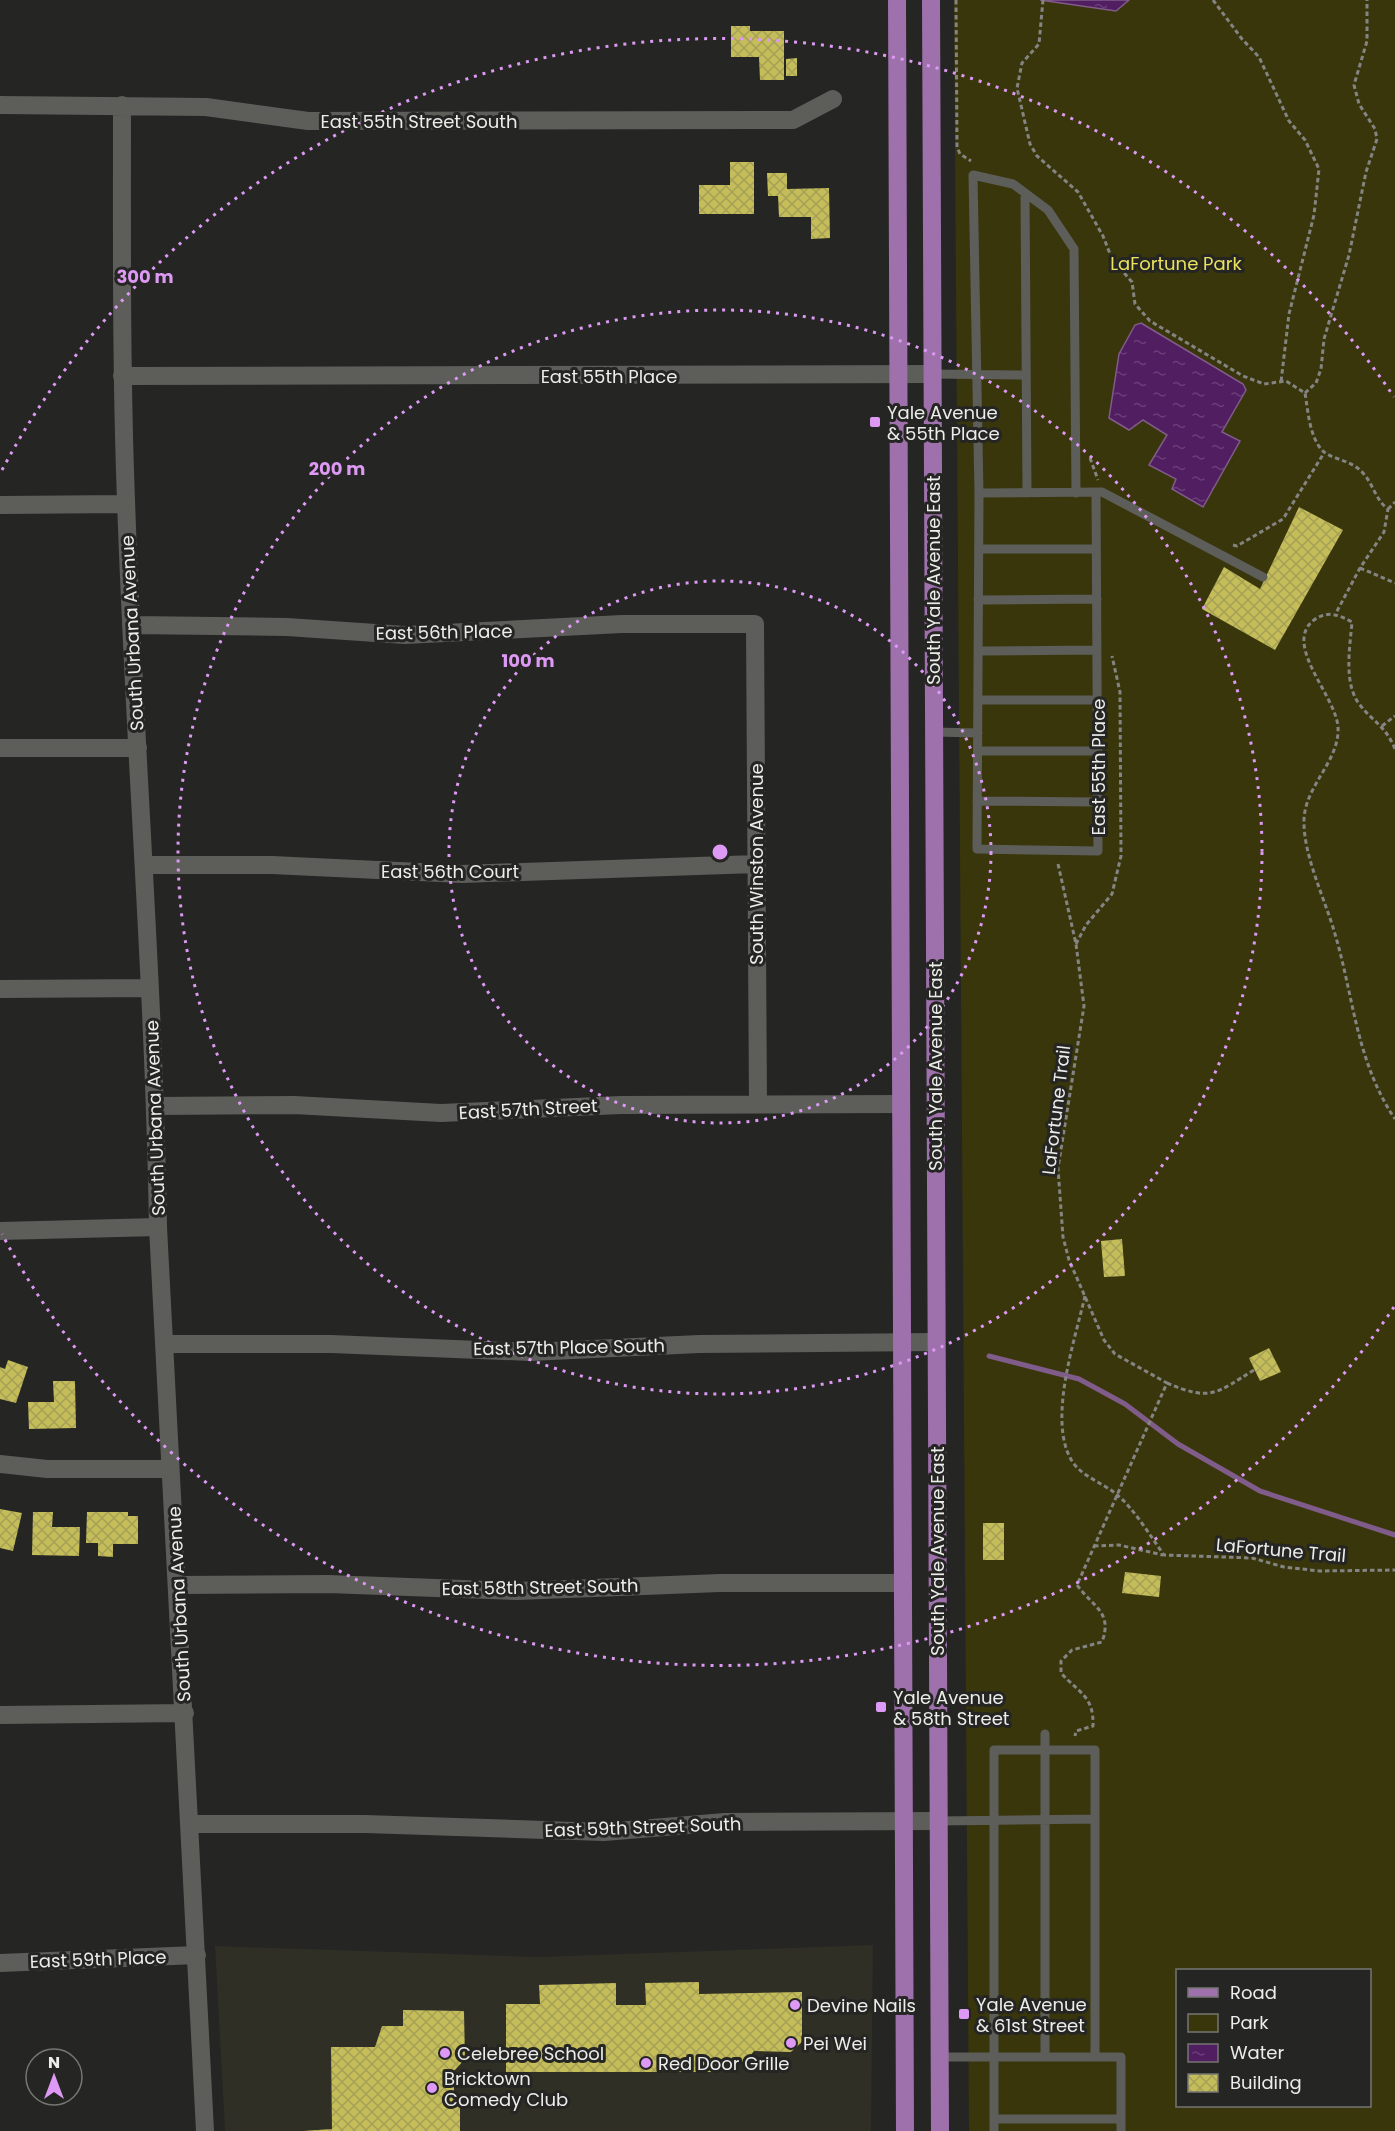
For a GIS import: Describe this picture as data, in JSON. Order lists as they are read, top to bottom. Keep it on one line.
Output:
{"streets":{"main road":["South Yale Avenue East"],"street":["East 55th Street South","East 55th Place","East 56th Place","South Urbana Avenue","South Winston Avenue","East 56th Court","East 57th Street","East 57th Place South","East 58th Street South","East 59th Street South","East 59th Place"],"path":["LaFortune Trail"]},"crossings":[["East 55th Street South","South Urbana Avenue"],["East 55th Place","South Yale Avenue East"],["East 55th Place","South Urbana Avenue"],["South Yale Avenue East","East 57th Street"],["South Yale Avenue East","East 57th Place South"],["South Yale Avenue East","East 58th Street South"],["South Yale Avenue East","East 59th Street South"],["East 56th Place","South Urbana Avenue"],["East 56th Place","South Winston Avenue"],["South Urbana Avenue","East 56th Court"],["South Urbana Avenue","East 57th Street"],["South Urbana Avenue","East 57th Place South"],["South Urbana Avenue","East 58th Street South"],["South Urbana Avenue","East 59th Street South"],["South Urbana Avenue","East 59th Place"],["South Winston Avenue","East 56th Court"],["South Winston Avenue","East 57th Street"]],"parks":["LaFortune Park"],"places":{"transit":["Yale Avenue & 55th Place","Yale Avenue & 58th Street","Yale Avenue & 61st Street"],"other":["Devine Nails","Pei Wei","Celebree School","Red Door Grille","Bricktown Comedy Club"]},"legend":["Road","Park","Water","Building"],"north":"top","rings":["300 m","200 m","100 m"]}
